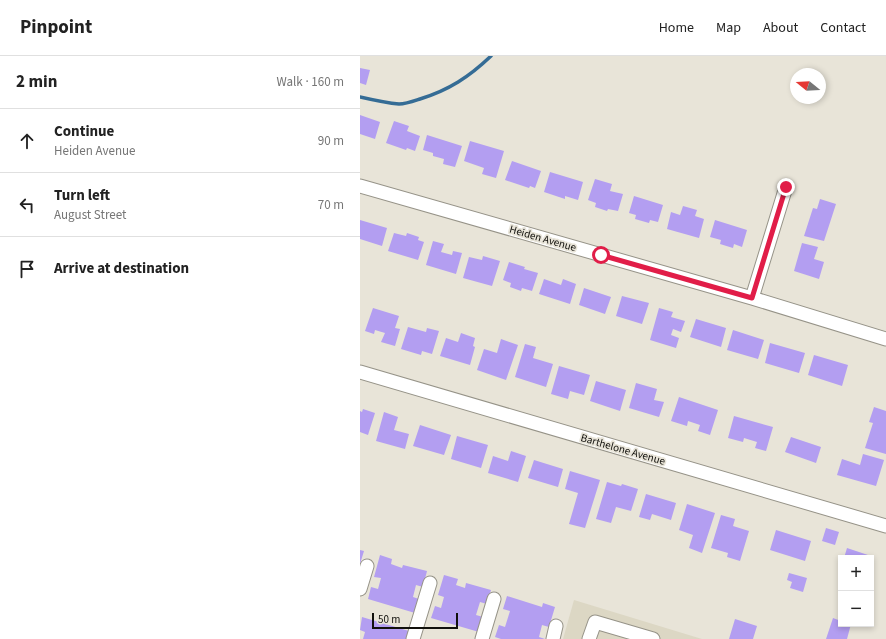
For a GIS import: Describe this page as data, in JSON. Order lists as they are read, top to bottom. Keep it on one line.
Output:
{"streets":{"street":["Heiden Avenue","Barthelone Avenue"]},"scale_bar":"50 m","north":"left","page":{"header":"Pinpoint","nav":["Home","Map","About","Contact"],"heading":["2 min","Walk · 160 m"],"list":[["Continue","Heiden Avenue","90 m"],["Turn left","August Street","70 m"],"Arrive at destination"],"map_buttons":["+","−"],"scale":"50 m"}}
